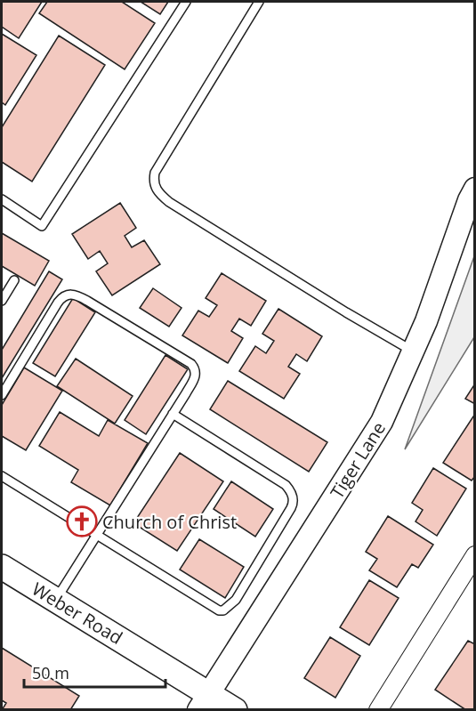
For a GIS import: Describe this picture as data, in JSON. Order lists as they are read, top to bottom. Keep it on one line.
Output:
{"streets":{"main road":["Weber Road"],"street":["Tiger Lane"]},"crossings":[["Tiger Lane","Weber Road"]],"places":{"church":["Church of Christ"]},"scale_bar":"50 m"}
